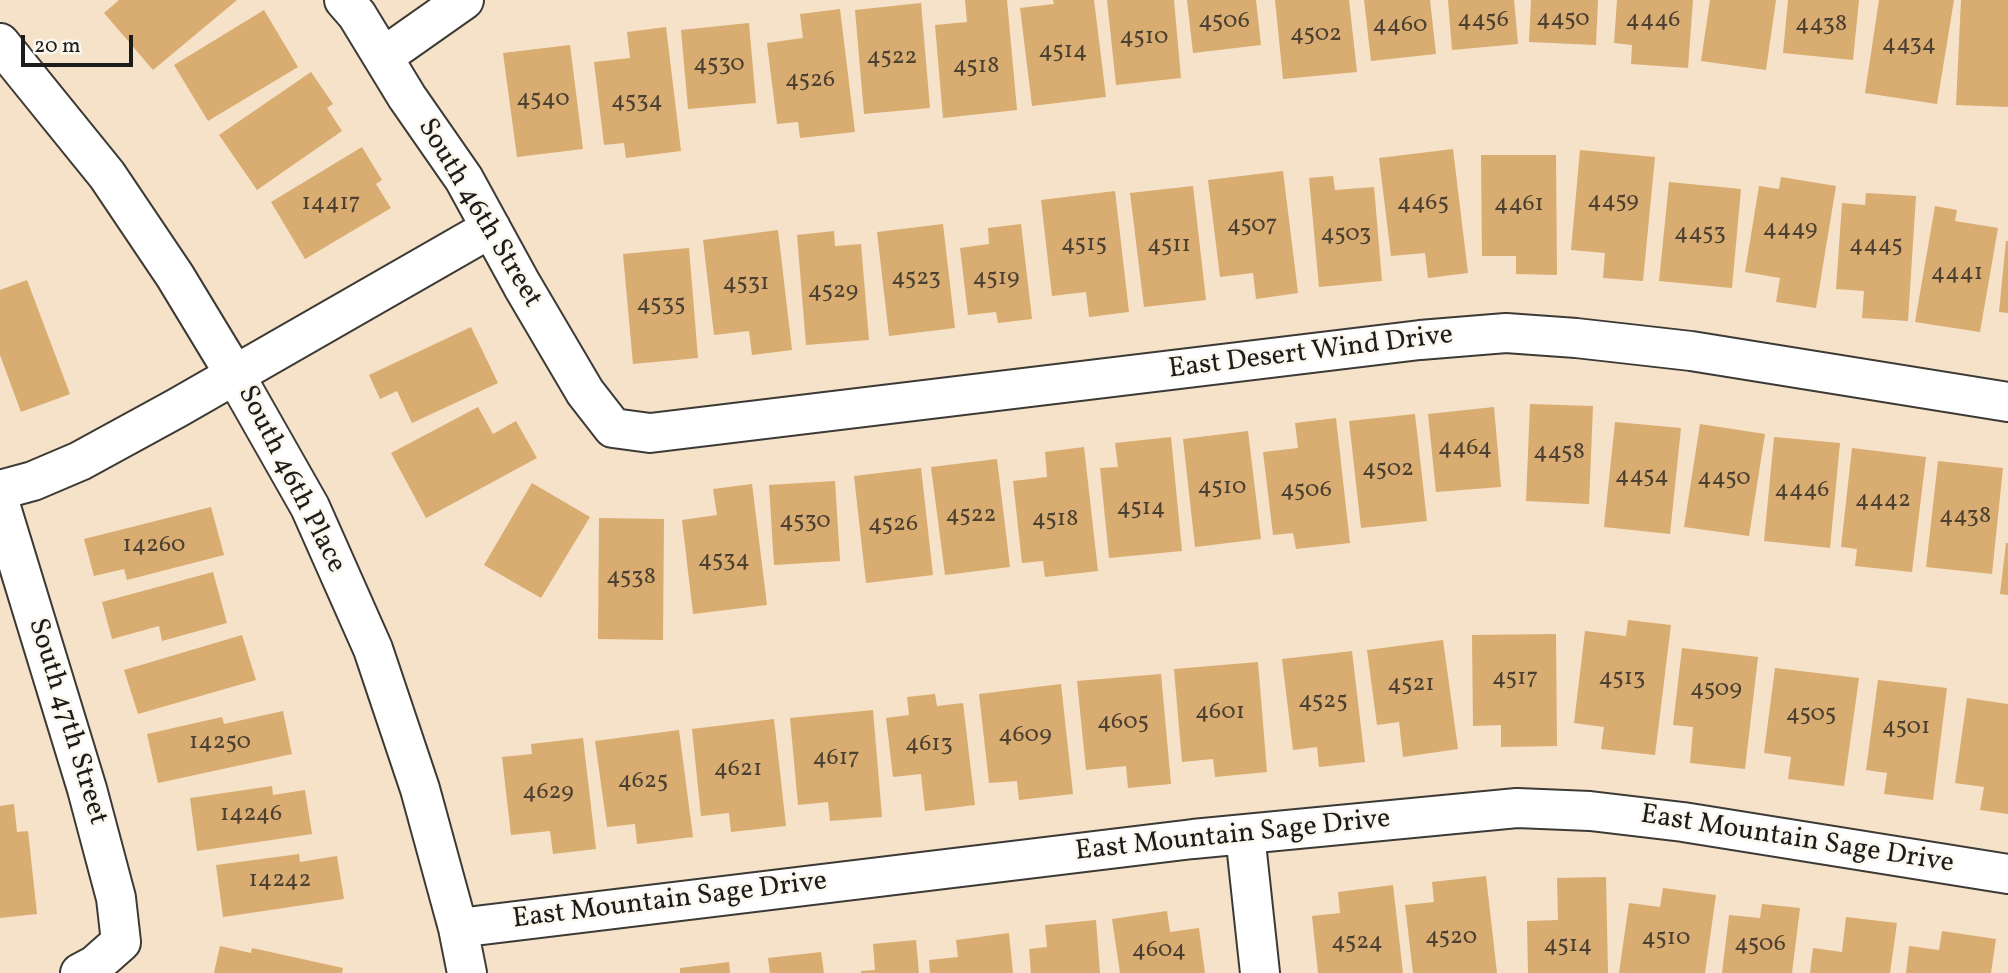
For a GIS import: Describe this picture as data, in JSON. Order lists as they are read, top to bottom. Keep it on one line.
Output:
{"streets":{"street":["South 46th Street","East Desert Wind Drive","South 46th Place","South 47th Street","East Mountain Sage Drive"]},"crossings":[["South 46th Street","East Desert Wind Drive"],["South 46th Place","East Mountain Sage Drive"]],"house_numbers":["4450","4456","4446","4506","4438","4460","4502","4510","4434","4514","4522","4530","4518","4526","4540","4534","4459","14417","4465","4461","4507","4449","4453","4503","4515","4511","4445","4441","4523","4519","4531","4529","4535","4464","4458","4502","4454","4450","4510","4506","4446","4442","4514","4522","4438","4518","4530","4526","14260","4534","4538","4517","4513","4521","4509","4525","4601","4505","4605","4501","4609","14250","4613","4617","4621","4625","4629","14246","14242","4520","4510","4524","4506","4514","4604"],"scale_bar":"20 m"}
